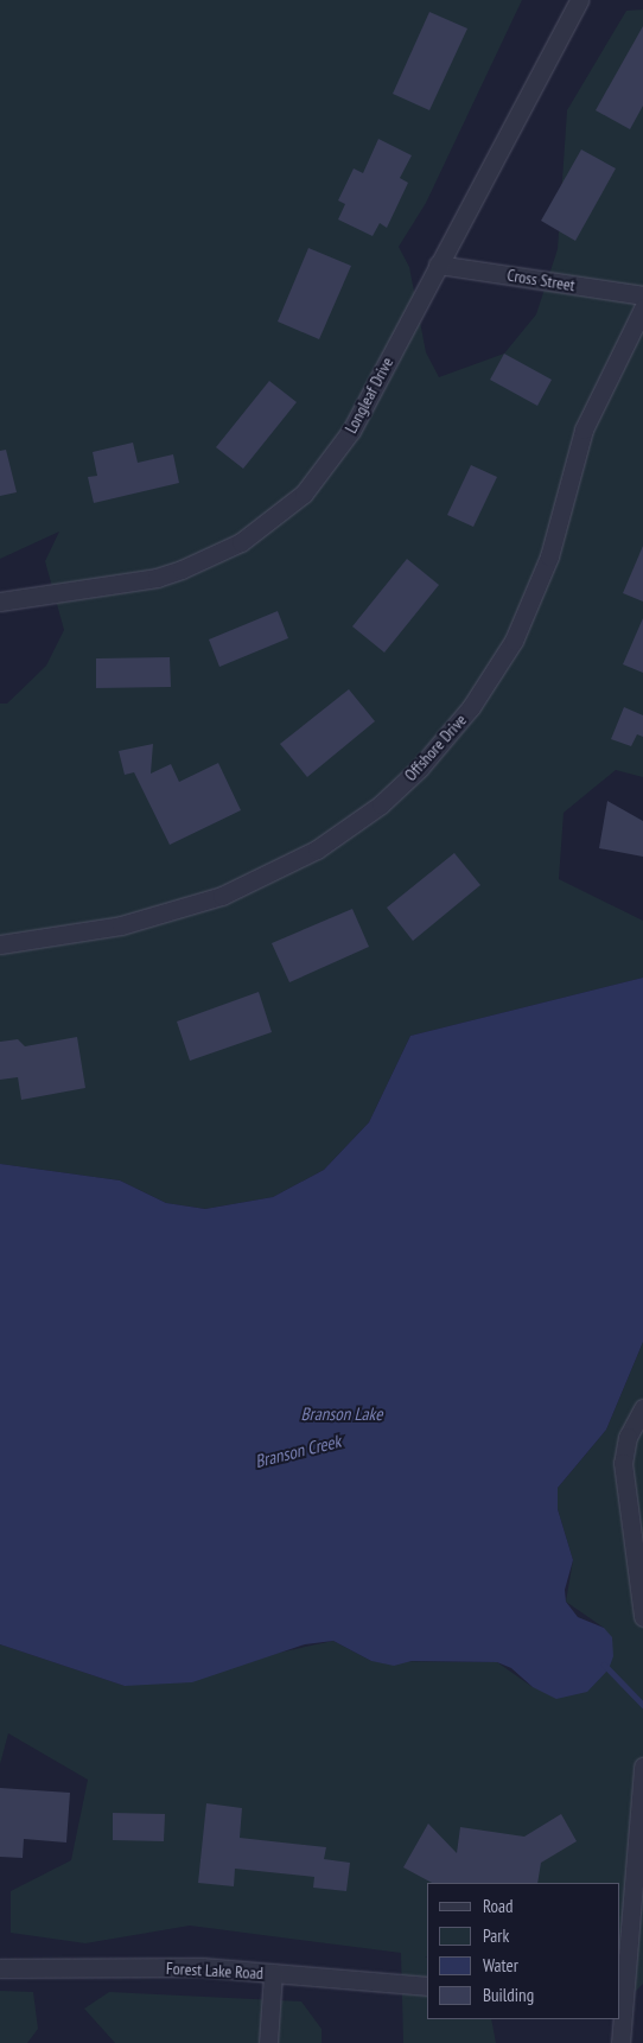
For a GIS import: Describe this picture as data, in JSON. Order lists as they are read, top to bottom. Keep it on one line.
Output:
{"streets":{"street":["Cross Street","Longleaf Drive","Offshore Drive","Forest Lake Road"]},"crossings":[["Cross Street","Longleaf Drive"]],"water":["Branson Lake","Branson Creek"],"legend":["Road","Park","Water","Building"]}
